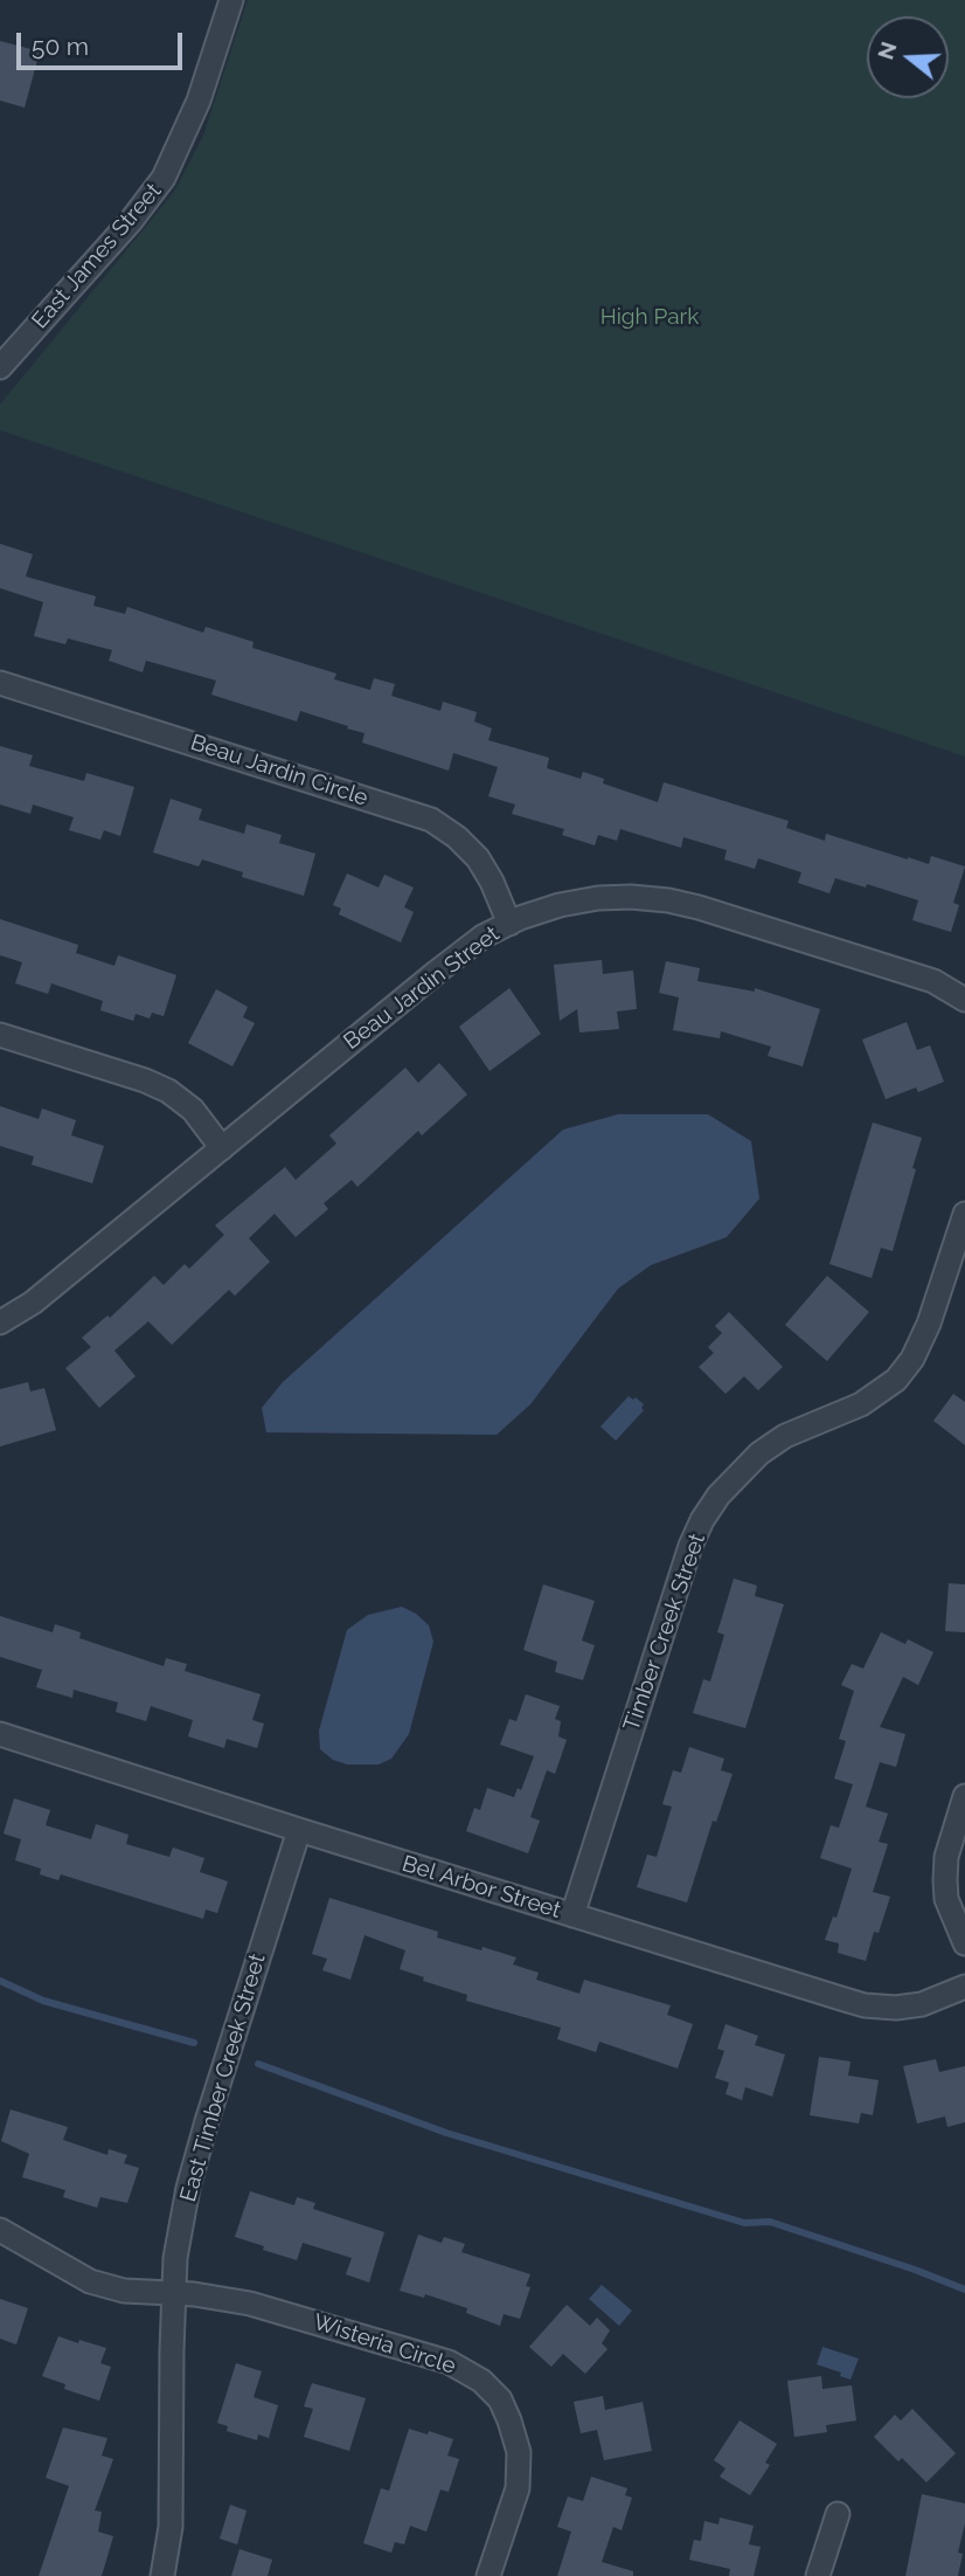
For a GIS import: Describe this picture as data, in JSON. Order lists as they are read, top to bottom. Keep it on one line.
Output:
{"streets":{"street":["East James Street","Beau Jardin Circle","Beau Jardin Street","Timber Creek Street","Bel Arbor Street","East Timber Creek Street","Wisteria Circle"]},"crossings":[["Beau Jardin Circle","Beau Jardin Street"],["Timber Creek Street","Bel Arbor Street"],["Bel Arbor Street","East Timber Creek Street"],["East Timber Creek Street","Wisteria Circle"]],"parks":["High Park"],"scale_bar":"50 m","north":"left"}
